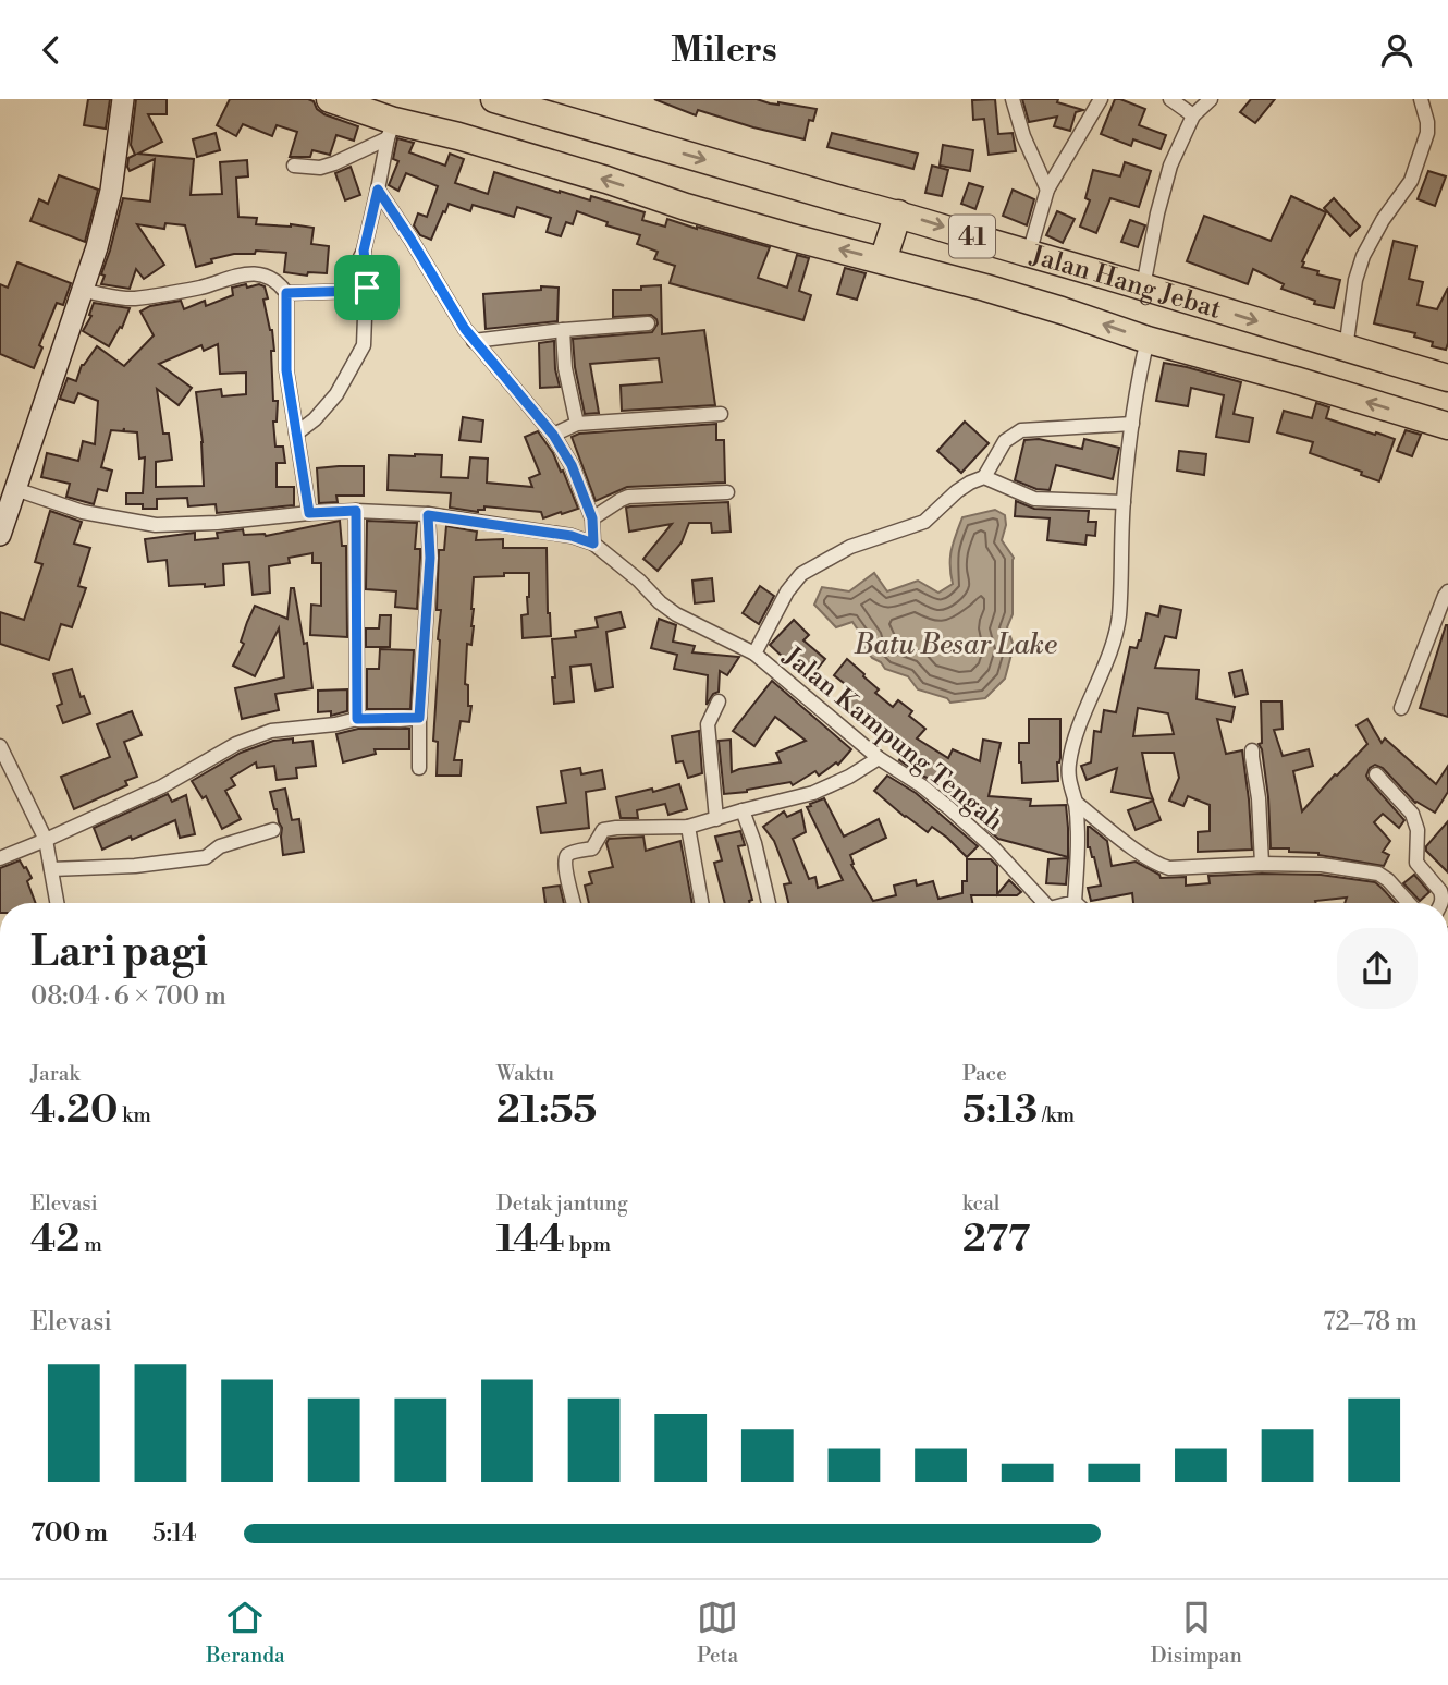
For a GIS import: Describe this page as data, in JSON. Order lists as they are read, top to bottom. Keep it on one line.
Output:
{"streets":{"highway":["41","Jalan Hang Jebat"],"street":["Jalan Kampung Tengah"]},"water":["Batu Besar Lake"],"page":{"header":"Milers","heading":["Lari pagi","08:04 · 6 × 700 m"],"stats":[["Jarak","4.20 km"],["Waktu","21:55"],["Pace","5:13 /km"],["Elevasi","42 m"],["Detak jantung","144 bpm"],["kcal","277"]],"chart":["Elevasi","72–78 m"],"list":[{"name":"700 m","note":"5:14"}],"tabs":["Beranda","Peta","Disimpan"]}}
